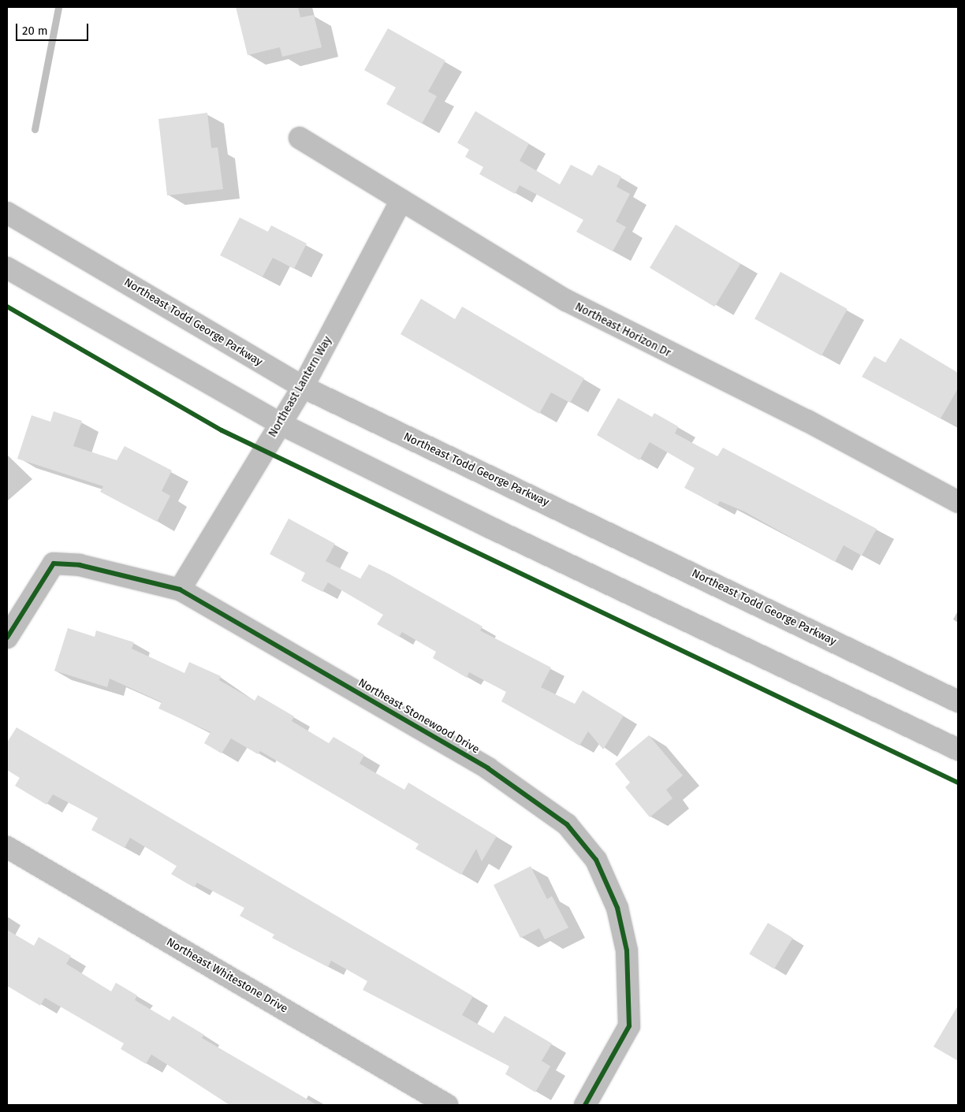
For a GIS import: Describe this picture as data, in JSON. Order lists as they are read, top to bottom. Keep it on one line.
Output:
{"streets":{"street":["Northeast Todd George Parkway","Northeast Horizon Dr","Northeast Lantern Way","Northeast Stonewood Drive","Northeast Whitestone Drive"]},"crossings":[["Northeast Todd George Parkway","Northeast Lantern Way"],["Northeast Horizon Dr","Northeast Lantern Way"],["Northeast Lantern Way","Northeast Stonewood Drive"]],"scale_bar":"20 m"}
